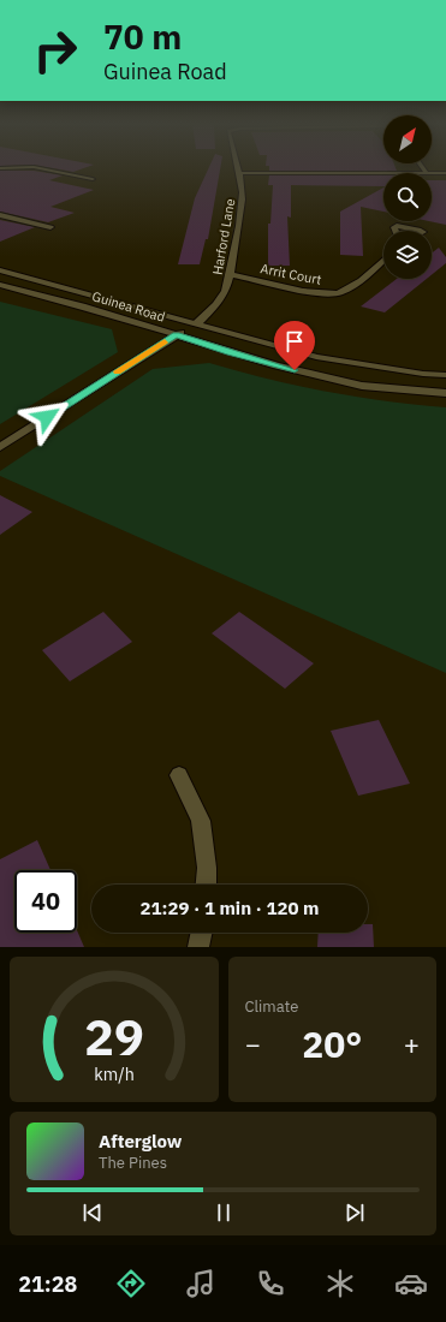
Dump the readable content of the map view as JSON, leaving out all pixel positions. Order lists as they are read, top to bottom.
{
  "streets": {
    "street": ["Harford Lane", "Arrit Court", "Guinea Road"]
  },
  "crossings": [
    ["Harford Lane", "Arrit Court"],
    ["Harford Lane", "Guinea Road"]
  ],
  "north": "top right",
  "page": {
    "turn": ["70 m", "Guinea Road"],
    "limit": "40",
    "trip": "21:29 · 1 min · 120 m",
    "tile": "Climate",
    "heat": ["−", "20°", "+"],
    "song": ["Afterglow", "The Pines"],
    "tabs": "21:28",
    "gauge": ["29", "km/h"]
  }
}
